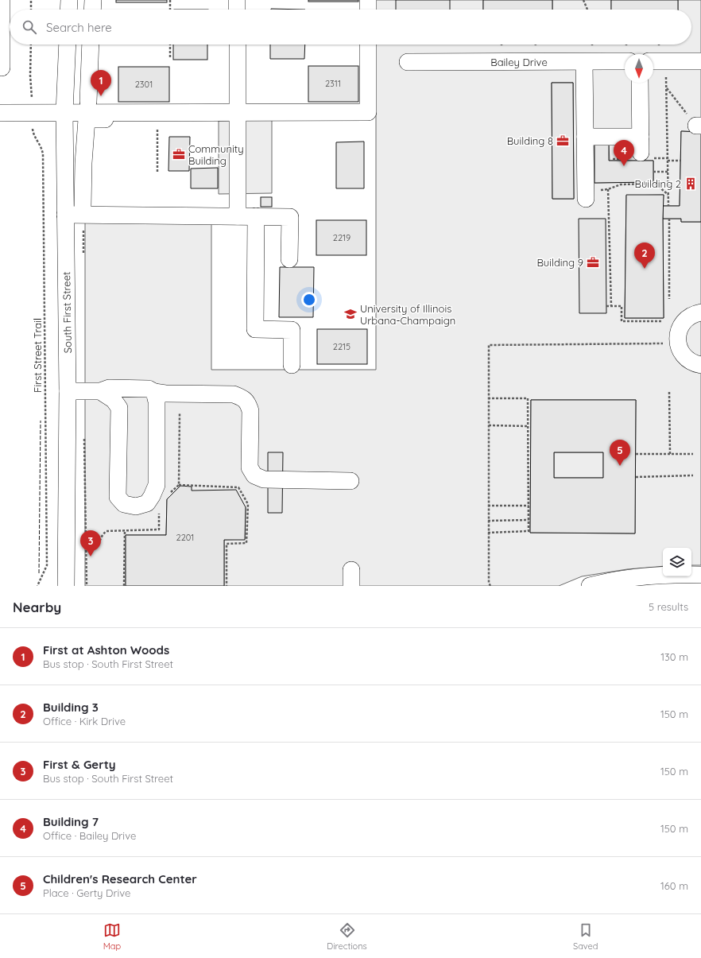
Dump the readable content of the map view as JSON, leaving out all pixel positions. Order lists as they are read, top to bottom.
{
  "streets": {
    "street": ["Bailey Drive", "South First Street"],
    "path": ["First Street Trail"]
  },
  "places": {
    "office": ["Building 8", "Community Building", "Building 9"],
    "building": ["Building 2"],
    "school or university": ["University of Illinois Urbana-Champaign"]
  },
  "house_numbers": [
    "2311",
    "2301",
    "2219",
    "2215",
    "2201"
  ],
  "north": "bottom",
  "page": {
    "search": "Search here",
    "pins": [
      "1",
      "4",
      "2",
      "5",
      "3"
    ],
    "heading": ["Nearby", "5 results"],
    "list": [
      {
        "mark": "1",
        "name": "First at Ashton Woods",
        "note": "Bus stop · South First Street",
        "value": "130 m"
      },
      {
        "mark": "2",
        "name": "Building 3",
        "note": "Office · Kirk Drive",
        "value": "150 m"
      },
      {
        "mark": "3",
        "name": "First & Gerty",
        "note": "Bus stop · South First Street",
        "value": "150 m"
      },
      {
        "mark": "4",
        "name": "Building 7",
        "note": "Office · Bailey Drive",
        "value": "150 m"
      },
      {
        "mark": "5",
        "name": "Children's Research Center",
        "note": "Place · Gerty Drive",
        "value": "160 m"
      }
    ],
    "nav": ["Map", "Directions", "Saved"]
  }
}
